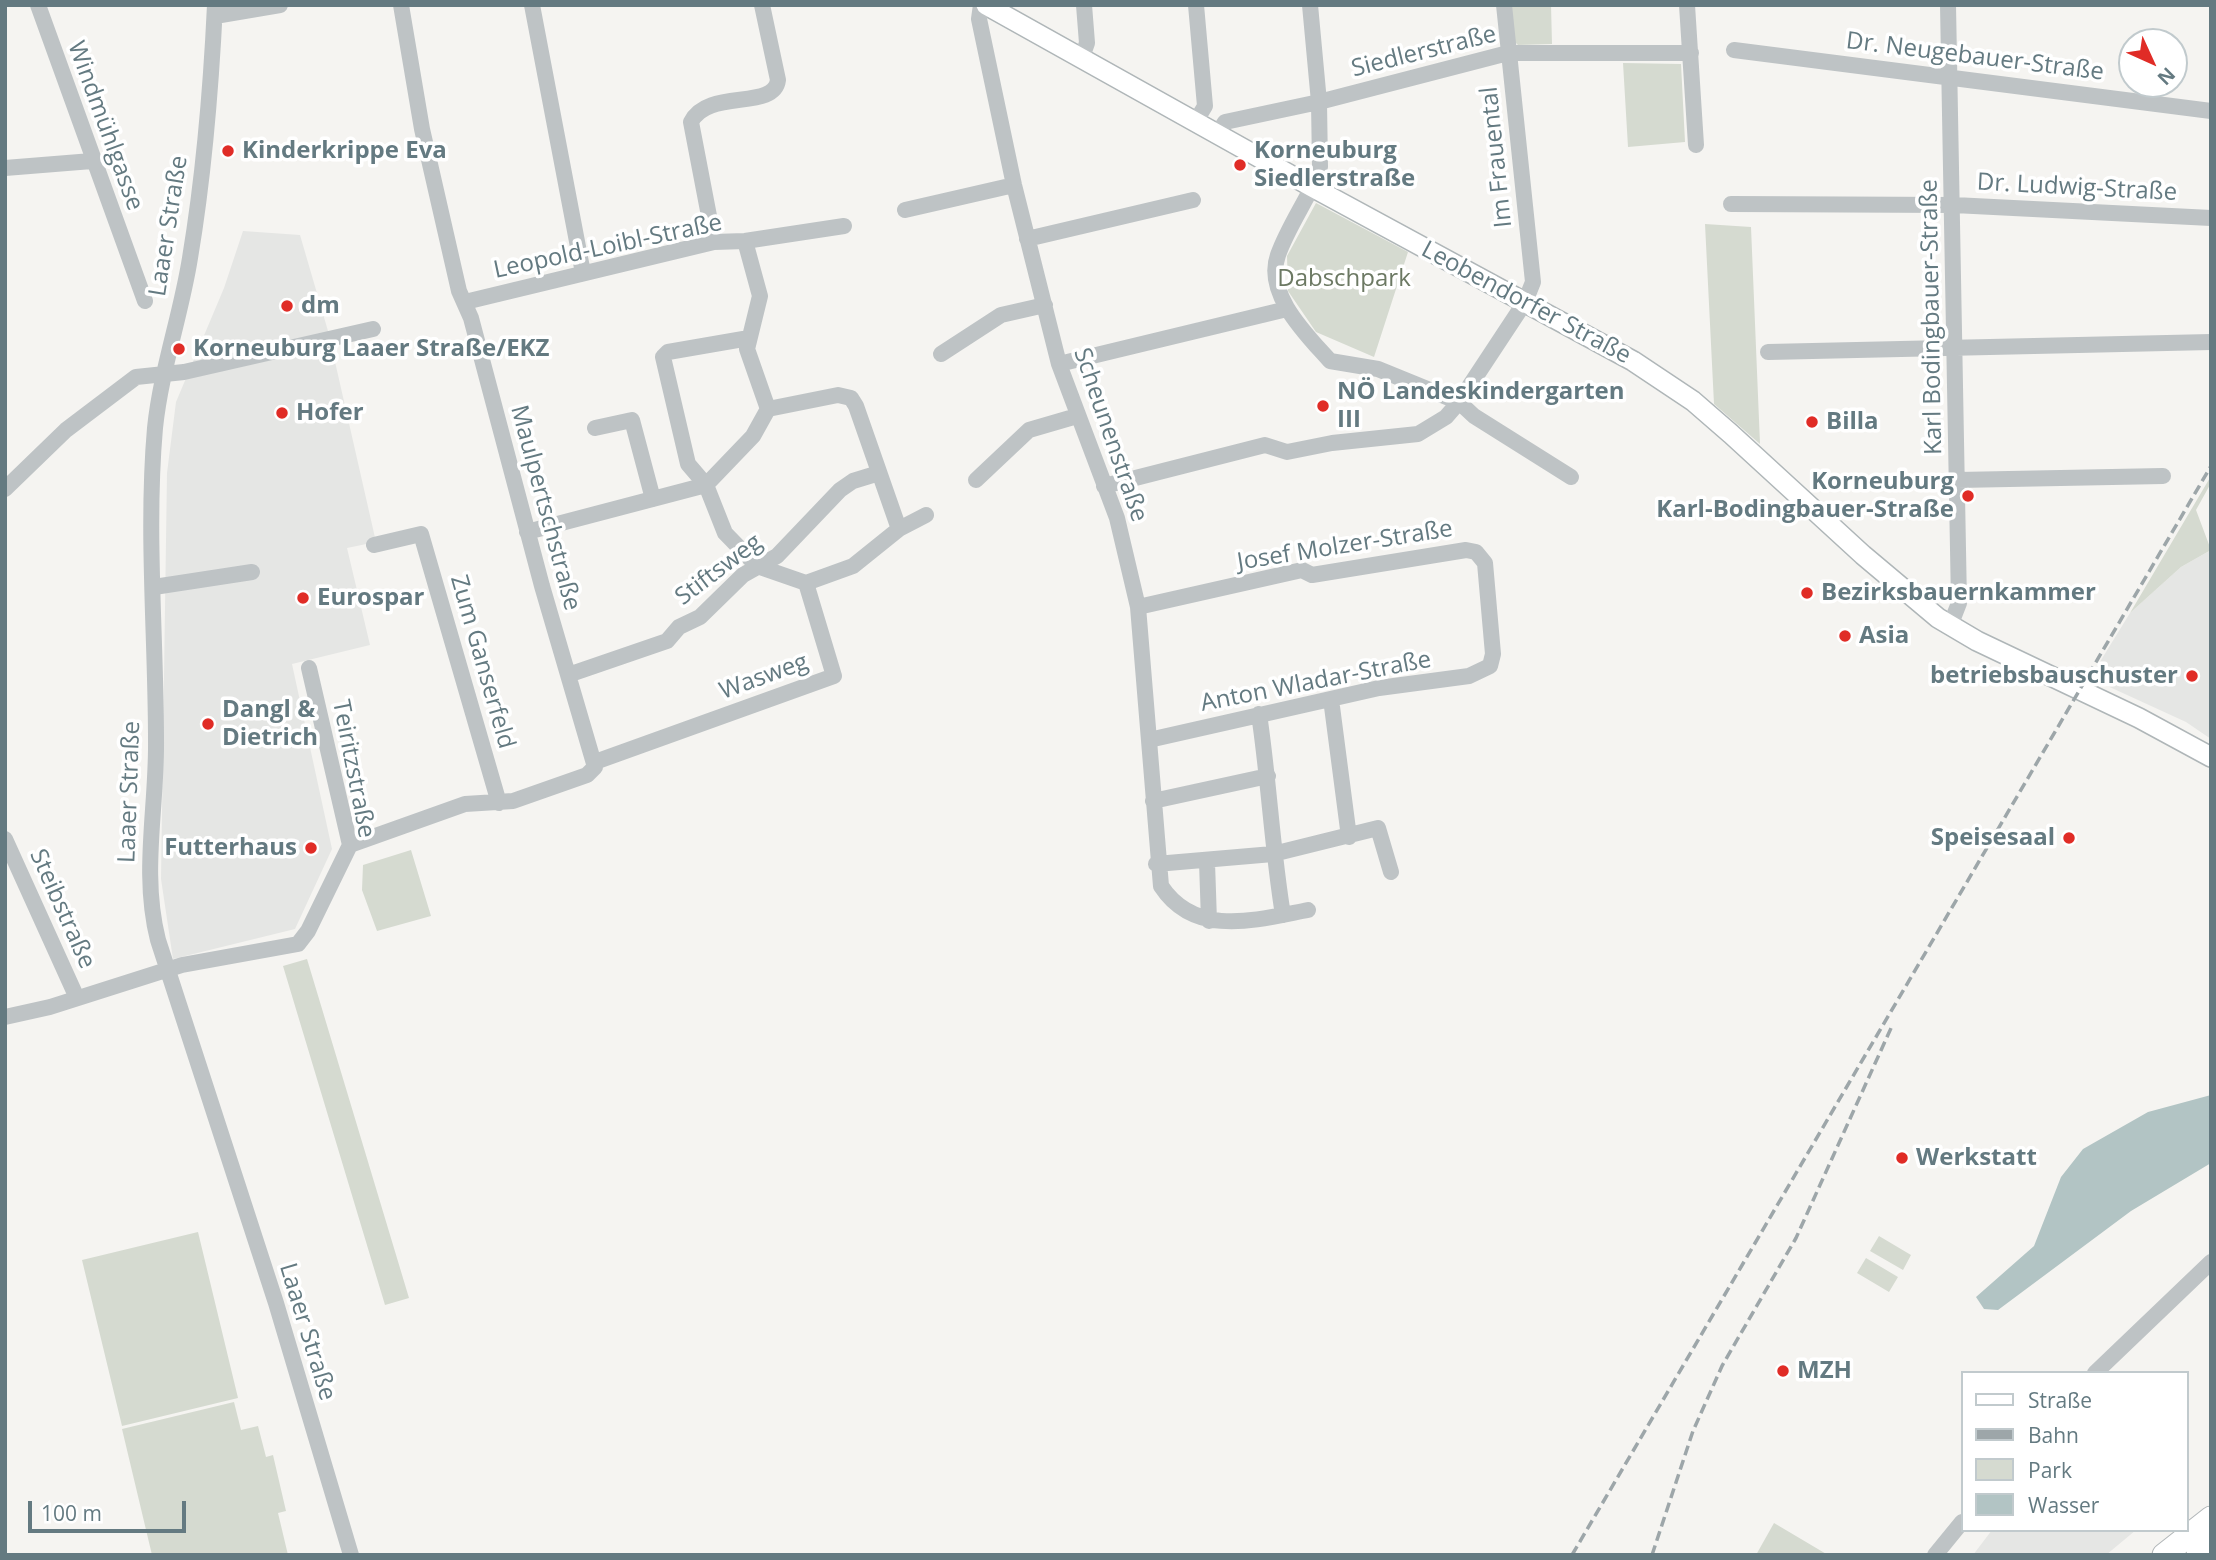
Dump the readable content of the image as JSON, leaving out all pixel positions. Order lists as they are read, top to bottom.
{
  "streets": {
    "main road": ["Leobendorfer Straße"],
    "street": [
      "Siedlerstraße",
      "Dr. Neugebauer-Straße",
      "Windmühlgasse",
      "Im Frauental",
      "Dr. Ludwig-Straße",
      "Laaer Straße",
      "Leopold-Loibl-Straße",
      "Karl Bodingbauer-Straße",
      "Scheunenstraße",
      "Maulpertschstraße",
      "Josef Molzer-Straße",
      "Stiftsweg",
      "Zum Ganserfeld",
      "Wasweg",
      "Anton Wladar-Straße",
      "Teiritzstraße",
      "Steibstraße"
    ]
  },
  "crossings": [
    ["Siedlerstraße", "Im Frauental"],
    ["Siedlerstraße", "Leobendorfer Straße"],
    ["Dr. Neugebauer-Straße", "Karl Bodingbauer-Straße"],
    ["Im Frauental", "Leobendorfer Straße"],
    ["Dr. Ludwig-Straße", "Karl Bodingbauer-Straße"],
    ["Laaer Straße", "Teiritzstraße"],
    ["Leopold-Loibl-Straße", "Maulpertschstraße"],
    ["Leobendorfer Straße", "Karl Bodingbauer-Straße"],
    ["Leobendorfer Straße", "Scheunenstraße"],
    ["Scheunenstraße", "Josef Molzer-Straße"],
    ["Scheunenstraße", "Anton Wladar-Straße"],
    ["Maulpertschstraße", "Stiftsweg"],
    ["Maulpertschstraße", "Wasweg"],
    ["Josef Molzer-Straße", "Anton Wladar-Straße"]
  ],
  "parks": ["Dabschpark"],
  "places": [
    "Kinderkrippe Eva",
    "Korneuburg Siedlerstraße",
    "dm",
    "Korneuburg Laaer Straße/EKZ",
    "NÖ Landeskindergarten III",
    "Hofer",
    "Billa",
    "Korneuburg Karl-Bodingbauer-Straße",
    "Bezirksbauernkammer",
    "Eurospar",
    "Asia",
    "betriebsbauschuster",
    "Dangl & Dietrich",
    "Speisesaal",
    "Futterhaus",
    "Werkstatt",
    "MZH"
  ],
  "legend": [
    "Straße",
    "Bahn",
    "Park",
    "Wasser"
  ],
  "scale_bar": "100 m",
  "north": "bottom right"
}
